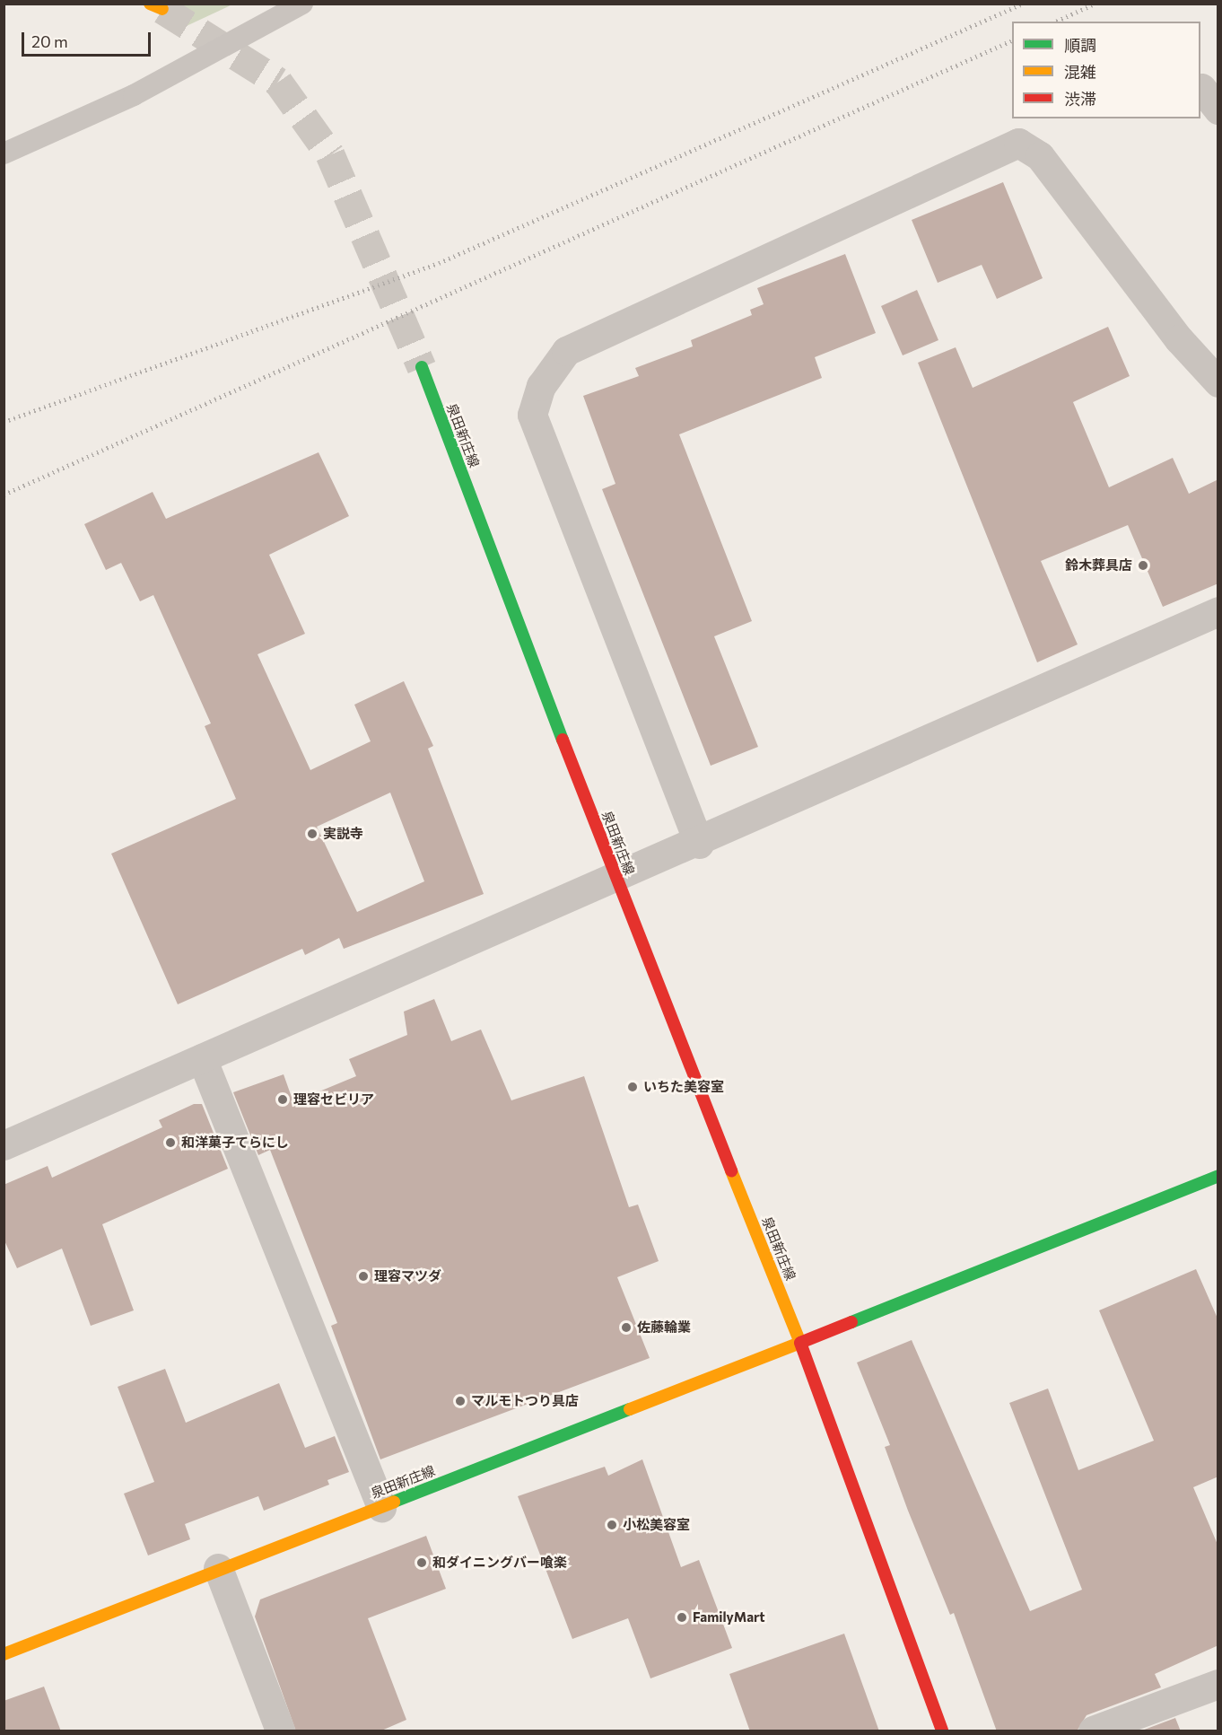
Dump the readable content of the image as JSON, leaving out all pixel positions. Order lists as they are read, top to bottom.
{
  "streets": {
    "main road": ["泉田新庄線"]
  },
  "places": [
    "鈴木葬具店",
    "実説寺",
    "いちた美容室",
    "理容セビリア",
    "和洋菓子てらにし",
    "理容マツダ",
    "佐藤輪業",
    "マルモトつり具店",
    "小松美容室",
    "和ダイニングバー喰楽",
    "FamilyMart"
  ],
  "legend": ["順調", "混雑", "渋滞"],
  "scale_bar": "20 m"
}
